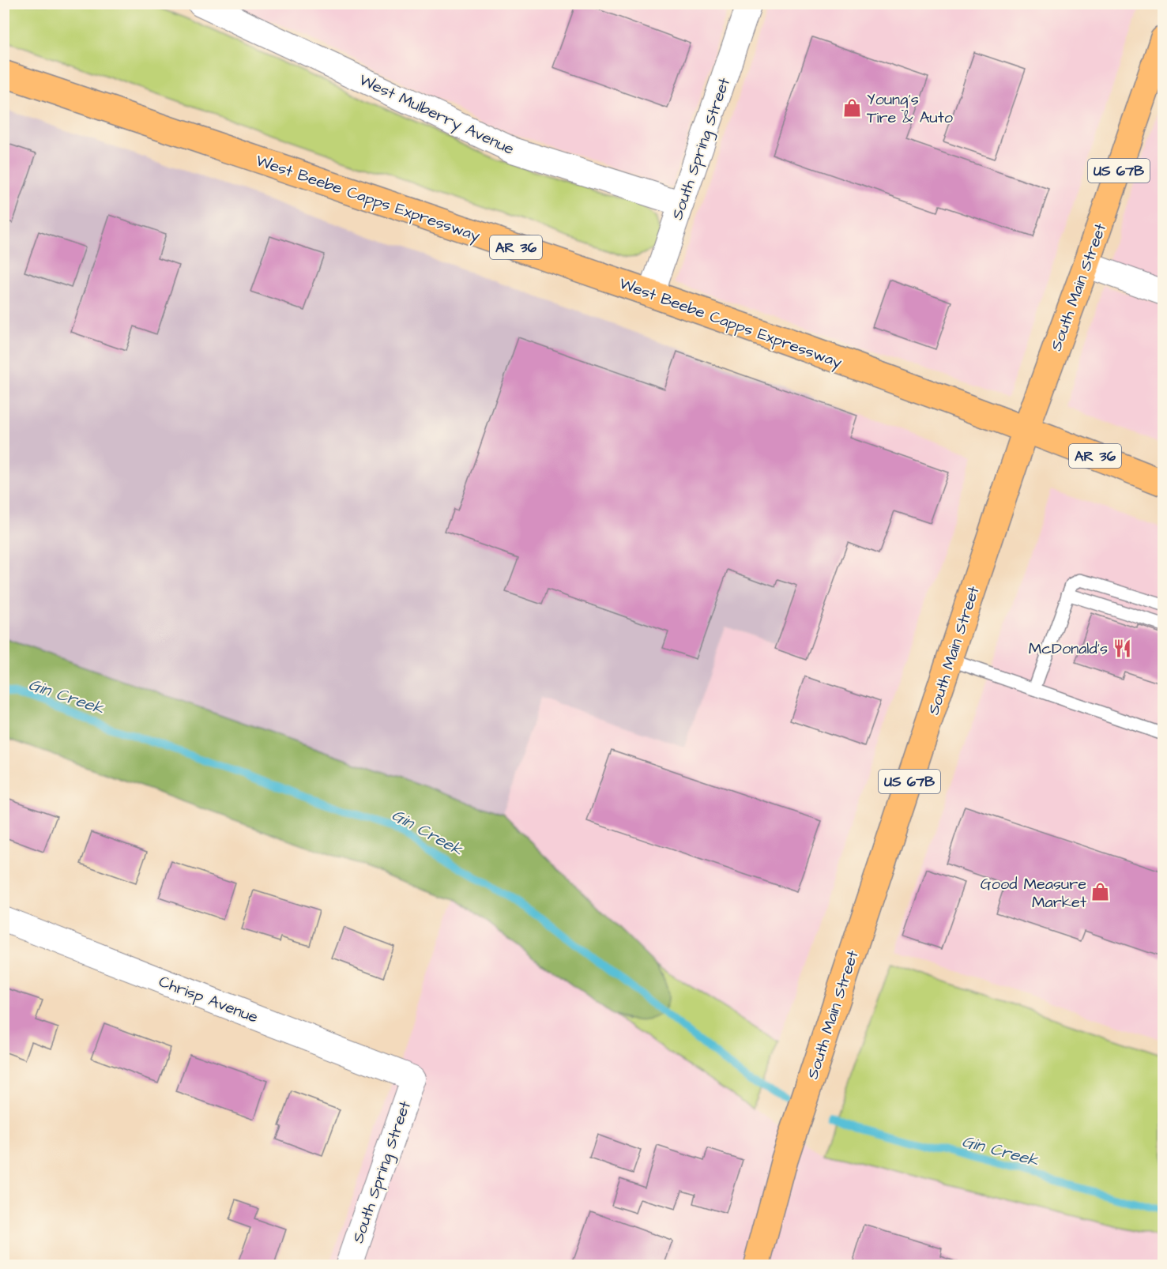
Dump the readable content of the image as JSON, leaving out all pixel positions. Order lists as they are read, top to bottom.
{
  "streets": {
    "main road": [
      "US 67B",
      "West Beebe Capps Expressway",
      "AR 36",
      "South Main Street"
    ],
    "street": ["West Mulberry Avenue", "South Spring Street", "Chrisp Avenue"]
  },
  "crossings": [
    ["West Mulberry Avenue", "South Spring Street"],
    ["South Spring Street", "West Beebe Capps Expressway"],
    ["South Spring Street", "Chrisp Avenue"],
    ["West Beebe Capps Expressway", "AR 36"],
    ["West Beebe Capps Expressway", "South Main Street"],
    ["AR 36", "South Main Street"]
  ],
  "water": ["Gin Creek"],
  "places": {
    "shop": ["Young's Tire & Auto", "Good Measure Market"],
    "restaurant": ["McDonald's"]
  }
}
